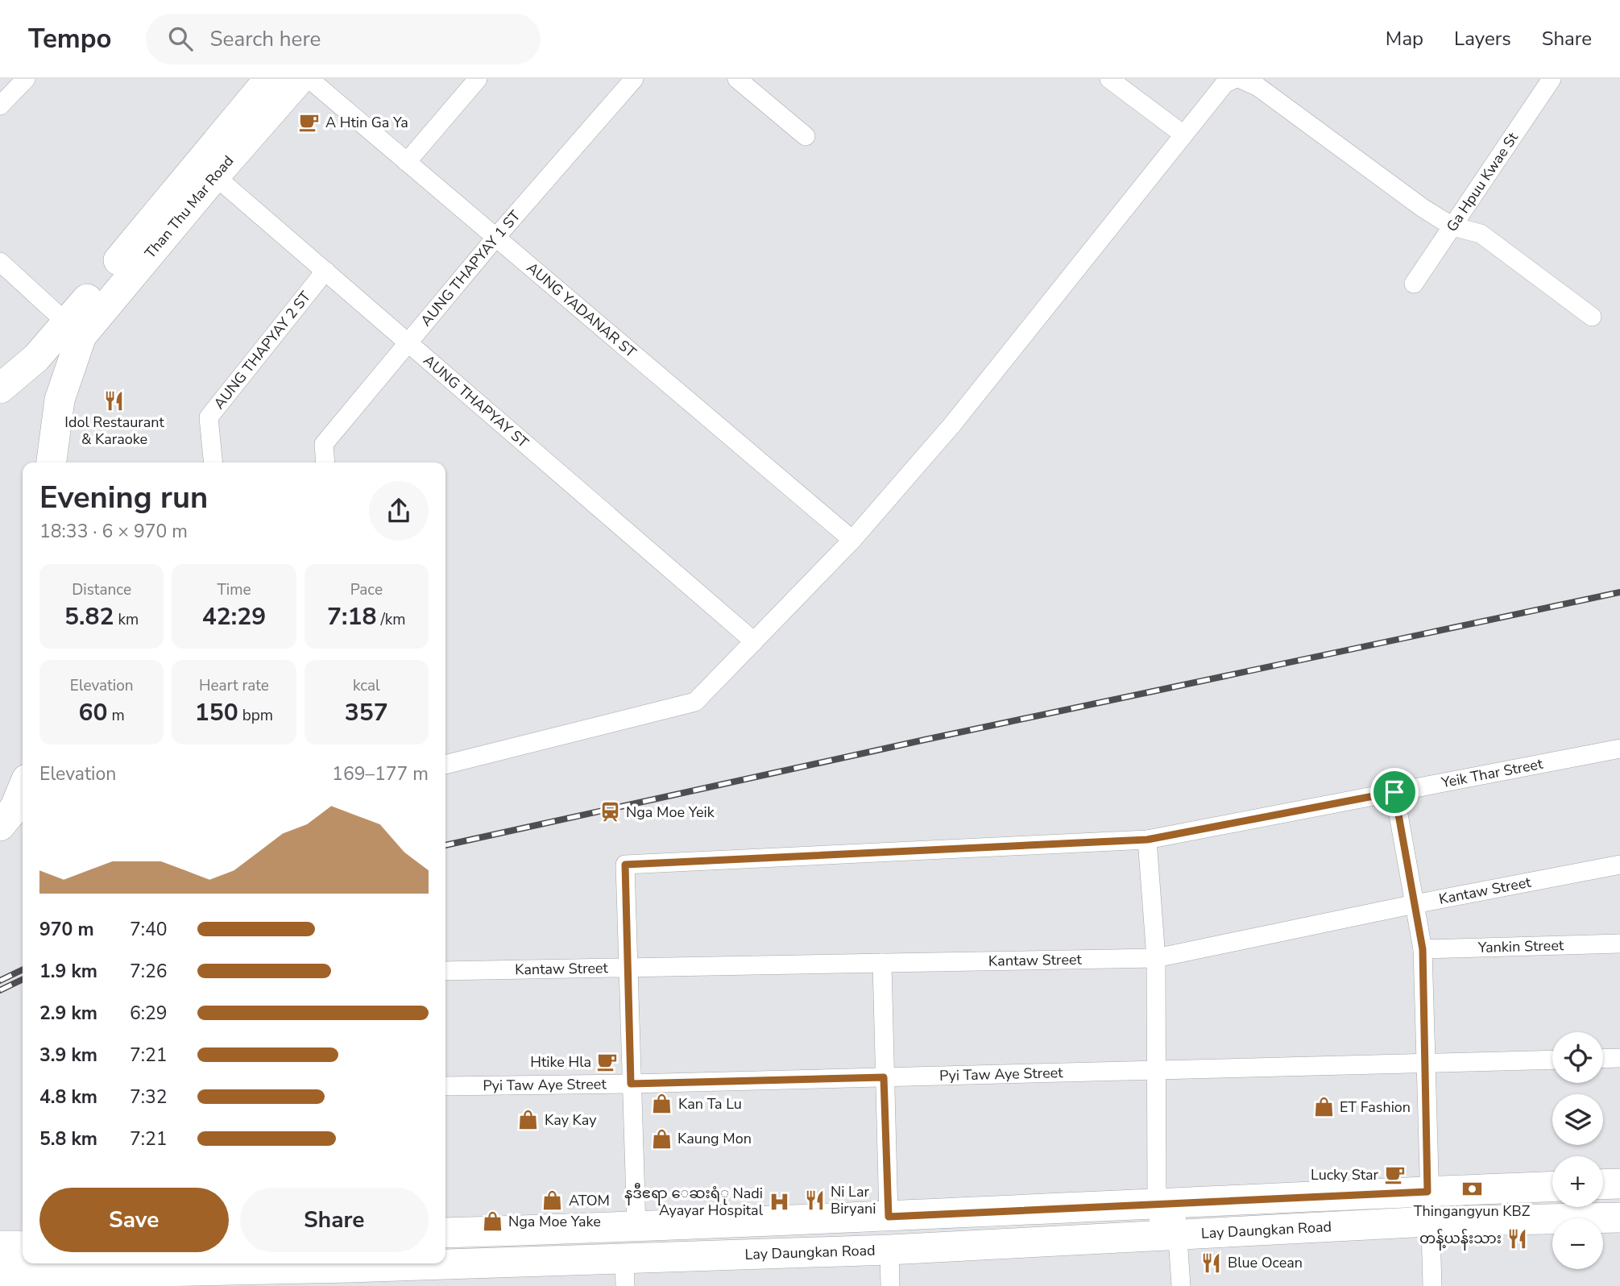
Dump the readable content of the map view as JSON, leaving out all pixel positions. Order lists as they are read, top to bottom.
{
  "streets": {
    "main road": ["Than Thu Mar Road", "Lay Daungkan Road"],
    "street": [
      "Ga Hpuu Kwae St",
      "AUNG THAPYAY 1 ST",
      "AUNG YADANAR ST",
      "AUNG THAPYAY 2 ST",
      "AUNG THAPYAY ST",
      "Yeik Thar Street",
      "Kantaw Street",
      "Yankin Street",
      "Pyi Taw Aye Street"
    ]
  },
  "crossings": [
    ["Than Thu Mar Road", "AUNG THAPYAY ST"],
    ["AUNG THAPYAY 1 ST", "AUNG YADANAR ST"],
    ["AUNG THAPYAY 1 ST", "AUNG THAPYAY ST"],
    ["AUNG THAPYAY 2 ST", "AUNG THAPYAY ST"],
    ["Yeik Thar Street", "Kantaw Street"]
  ],
  "places": {
    "cafe": ["A Htin Ga Ya", "Htike Hla", "Lucky Star"],
    "restaurant": [
      "Idol Restaurant & Karaoke",
      "Ni Lar Biryani",
      "တန့်ယန်းသား",
      "Blue Ocean"
    ],
    "station": ["Nga Moe Yeik"],
    "shop": [
      "Kan Ta Lu",
      "ET Fashion",
      "Kay Kay",
      "Kaung Mon",
      "ATOM",
      "Nga Moe Yake"
    ],
    "bank": ["Thingangyun KBZ"],
    "hospital": ["နဒီဧရာ ေဆးရံု Nadi Ayayar Hospital"]
  },
  "page": {
    "header": "Tempo",
    "search": "Search here",
    "nav": ["Map", "Layers", "Share"],
    "heading": ["Evening run", "18:33 · 6 × 970 m"],
    "stats": [
      ["Distance", "5.82 km"],
      ["Time", "42:29"],
      ["Pace", "7:18 /km"],
      ["Elevation", "60 m"],
      ["Heart rate", "150 bpm"],
      ["kcal", "357"]
    ],
    "chart": ["Elevation", "169–177 m"],
    "list": [
      {
        "name": "970 m",
        "note": "7:40"
      },
      {
        "name": "1.9 km",
        "note": "7:26"
      },
      {
        "name": "2.9 km",
        "note": "6:29"
      },
      {
        "name": "3.9 km",
        "note": "7:21"
      },
      {
        "name": "4.8 km",
        "note": "7:32"
      },
      {
        "name": "5.8 km",
        "note": "7:21"
      }
    ],
    "map_buttons": ["+", "−"],
    "buttons": ["Save", "Share"]
  }
}
